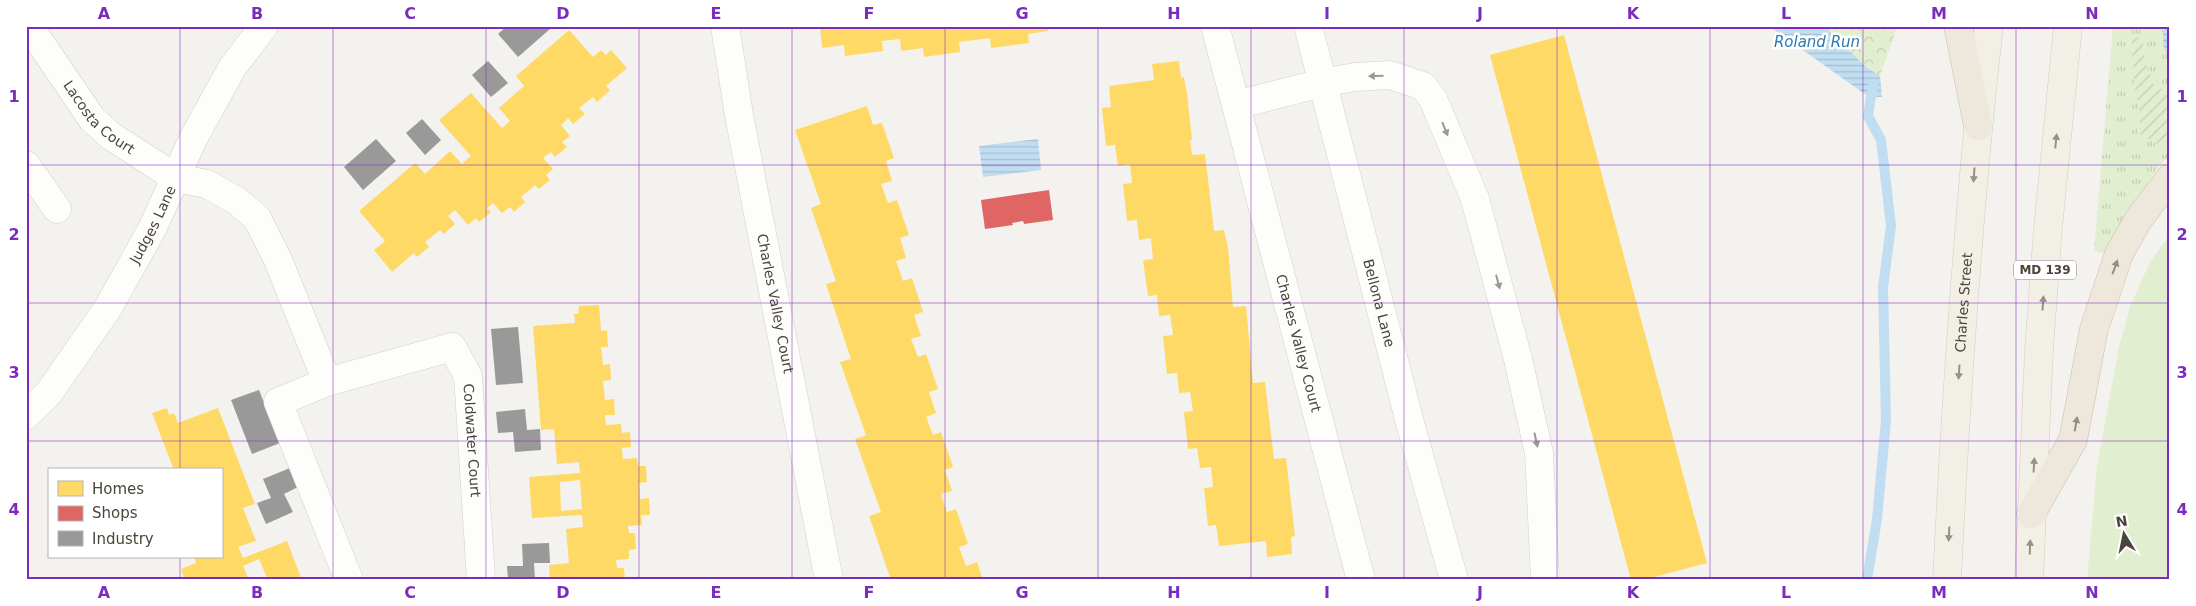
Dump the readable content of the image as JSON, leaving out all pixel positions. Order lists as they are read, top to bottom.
{
  "streets": {
    "main road": ["MD 139", "Charles Street"],
    "street": [
      "Lacosta Court",
      "Judges Lane",
      "Charles Valley Court",
      "Bellona Lane",
      "Coldwater Court"
    ]
  },
  "crossings": [
    ["Lacosta Court", "Judges Lane"]
  ],
  "water": ["Roland Run"],
  "legend": ["Homes", "Shops", "Industry"],
  "north": "top",
  "grid": {
    "columns": [
      "A",
      "B",
      "C",
      "D",
      "E",
      "F",
      "G",
      "H",
      "I",
      "J",
      "K",
      "L",
      "M",
      "N"
    ],
    "rows": [
      "1",
      "2",
      "3",
      "4"
    ]
  }
}
